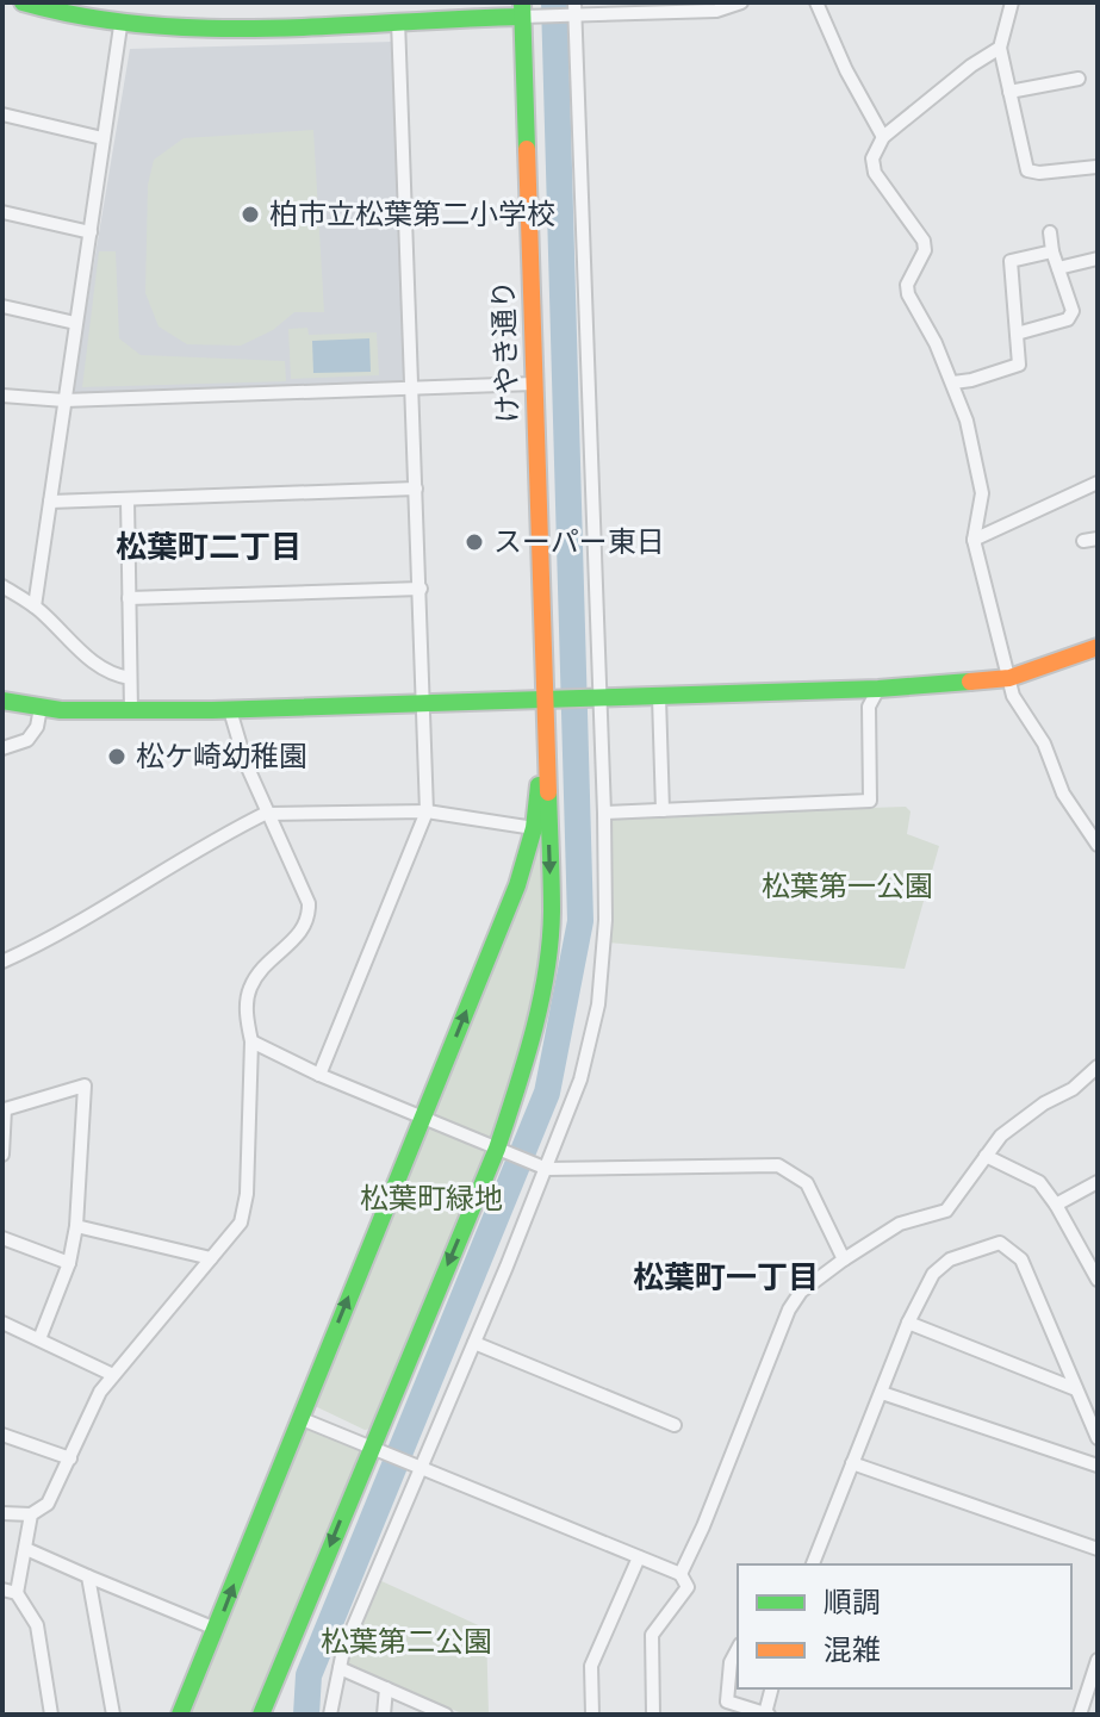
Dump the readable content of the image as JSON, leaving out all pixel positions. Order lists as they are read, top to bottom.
{
  "streets": {
    "street": ["けやき通り"]
  },
  "districts": ["松葉町二丁目", "松葉町一丁目"],
  "parks": ["松葉第一公園", "松葉町緑地", "松葉第二公園"],
  "places": ["柏市立松葉第二小学校", "スーパー東日", "松ケ崎幼稚園"],
  "legend": ["順調", "混雑"]
}
